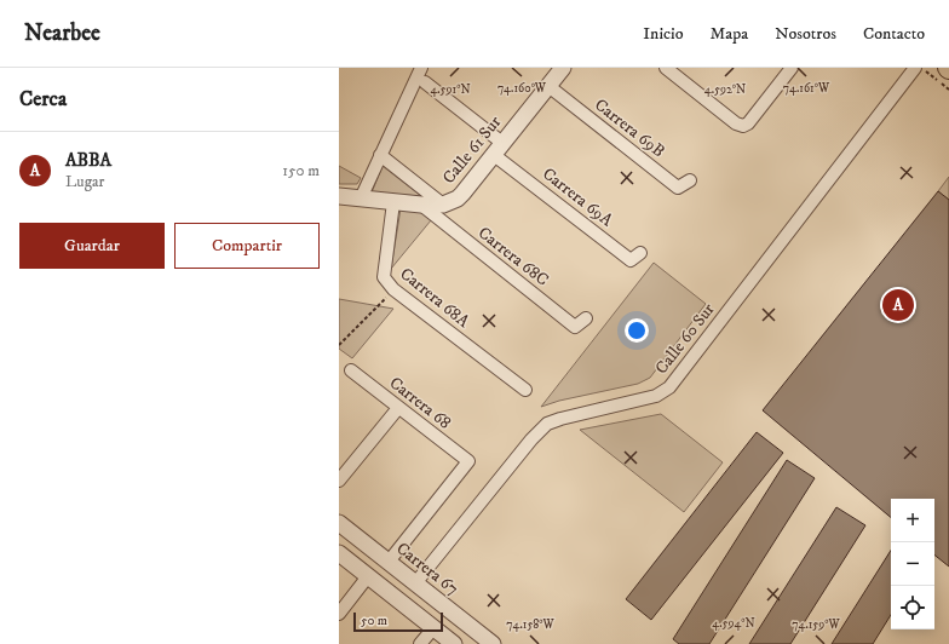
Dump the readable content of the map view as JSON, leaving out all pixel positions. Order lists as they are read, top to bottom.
{
  "streets": {
    "street": [
      "Carrera 69B",
      "Calle 61 Sur",
      "Carrera 69A",
      "Carrera 68C",
      "Carrera 68A",
      "Calle 60 Sur",
      "Carrera 68",
      "Carrera 67"
    ]
  },
  "crossings": [
    ["Carrera 69B", "Calle 61 Sur"],
    ["Calle 61 Sur", "Carrera 69A"],
    ["Calle 60 Sur", "Carrera 67"],
    ["Carrera 68", "Carrera 67"]
  ],
  "scale_bar": "50 m",
  "page": {
    "header": "Nearbee",
    "nav": [
      "Inicio",
      "Mapa",
      "Nosotros",
      "Contacto"
    ],
    "heading": "Cerca",
    "list": [
      {
        "mark": "A",
        "name": "ABBA",
        "note": "Lugar",
        "value": "150 m"
      }
    ],
    "buttons": ["Guardar", "Compartir"],
    "pins": "A",
    "map_buttons": ["+", "−"],
    "scale": "50 m"
  },
  "coordinates": [
    "74.160°W",
    "74.161°W",
    "4.591°N",
    "4.592°N",
    "4.594°N",
    "74.158°W",
    "74.159°W"
  ]
}
